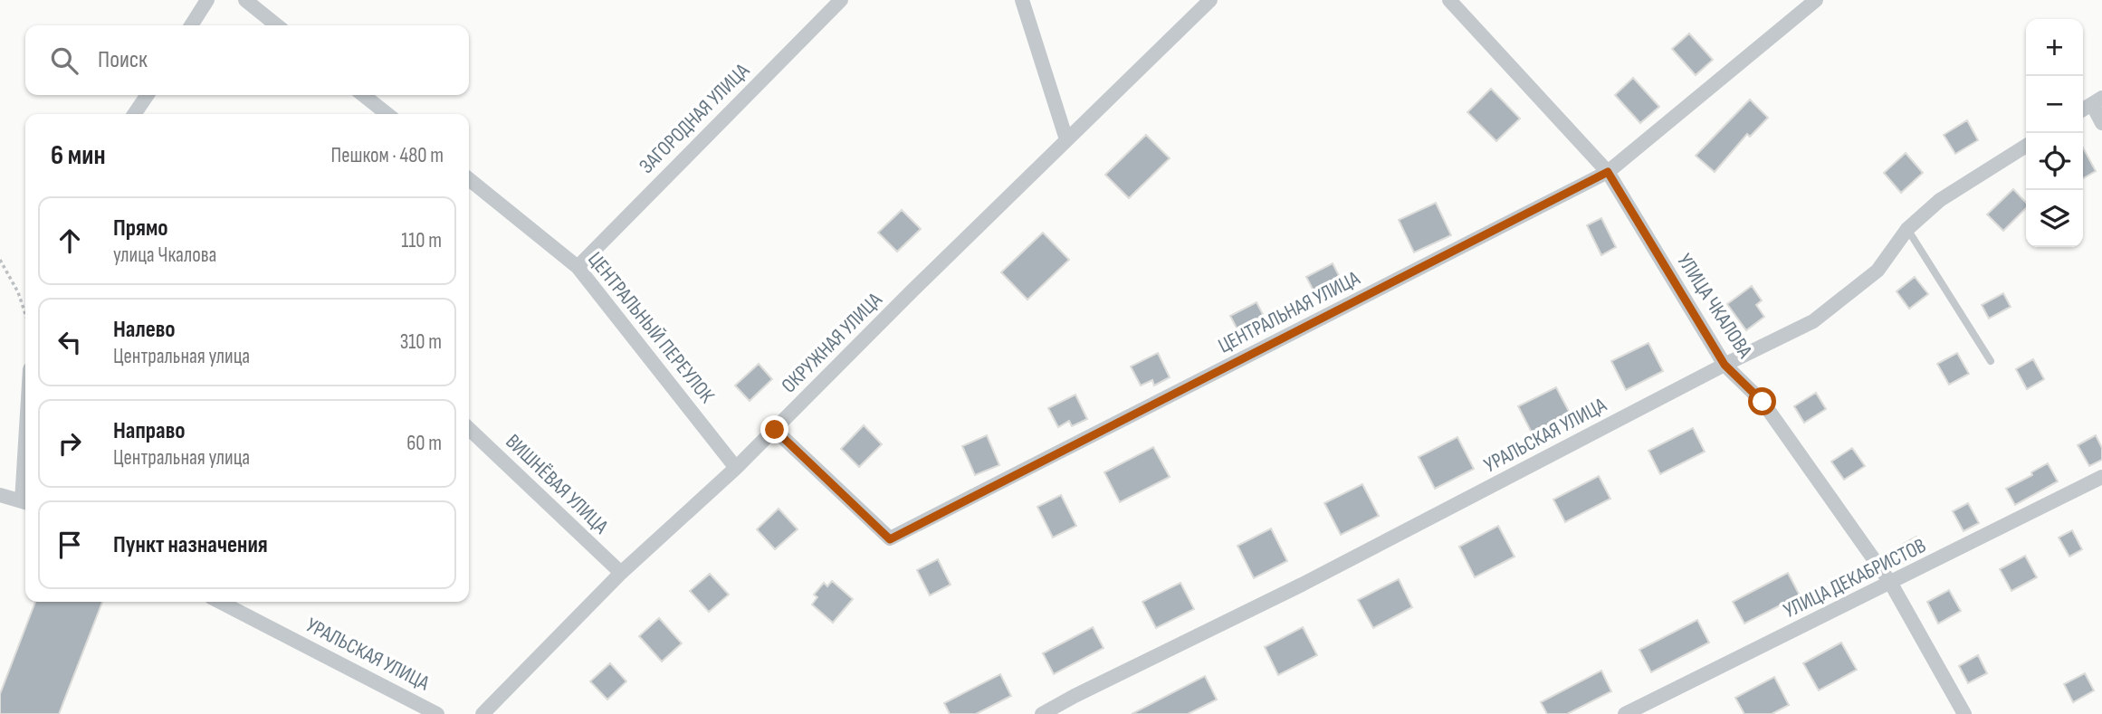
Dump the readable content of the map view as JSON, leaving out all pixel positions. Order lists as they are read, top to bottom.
{
  "streets": {
    "street": [
      "ЗАГОРОДНАЯ УЛИЦА",
      "УЛИЦА ЧКАЛОВА",
      "ЦЕНТРАЛЬНАЯ УЛИЦА",
      "ЦЕНТРАЛЬНЫЙ ПЕРЕУЛОК",
      "ОКРУЖНАЯ УЛИЦА",
      "УРАЛЬСКАЯ УЛИЦА",
      "ВИШНЁВАЯ УЛИЦА",
      "УЛИЦА ДЕКАБРИСТОВ"
    ]
  },
  "crossings": [
    ["ЗАГОРОДНАЯ УЛИЦА", "ЦЕНТРАЛЬНЫЙ ПЕРЕУЛОК"],
    ["УЛИЦА ЧКАЛОВА", "ЦЕНТРАЛЬНАЯ УЛИЦА"],
    ["УЛИЦА ЧКАЛОВА", "УРАЛЬСКАЯ УЛИЦА"],
    ["УЛИЦА ЧКАЛОВА", "УЛИЦА ДЕКАБРИСТОВ"],
    ["ЦЕНТРАЛЬНАЯ УЛИЦА", "ОКРУЖНАЯ УЛИЦА"],
    ["ЦЕНТРАЛЬНЫЙ ПЕРЕУЛОК", "ОКРУЖНАЯ УЛИЦА"],
    ["ОКРУЖНАЯ УЛИЦА", "ВИШНЁВАЯ УЛИЦА"]
  ],
  "page": {
    "map_buttons": ["+", "−"],
    "search": "Поиск",
    "heading": ["6 мин", "Пешком · 480 m"],
    "list": [
      ["Прямо", "улица Чкалова", "110 m"],
      ["Налево", "Центральная улица", "310 m"],
      ["Направо", "Центральная улица", "60 m"],
      "Пункт назначения"
    ]
  }
}
